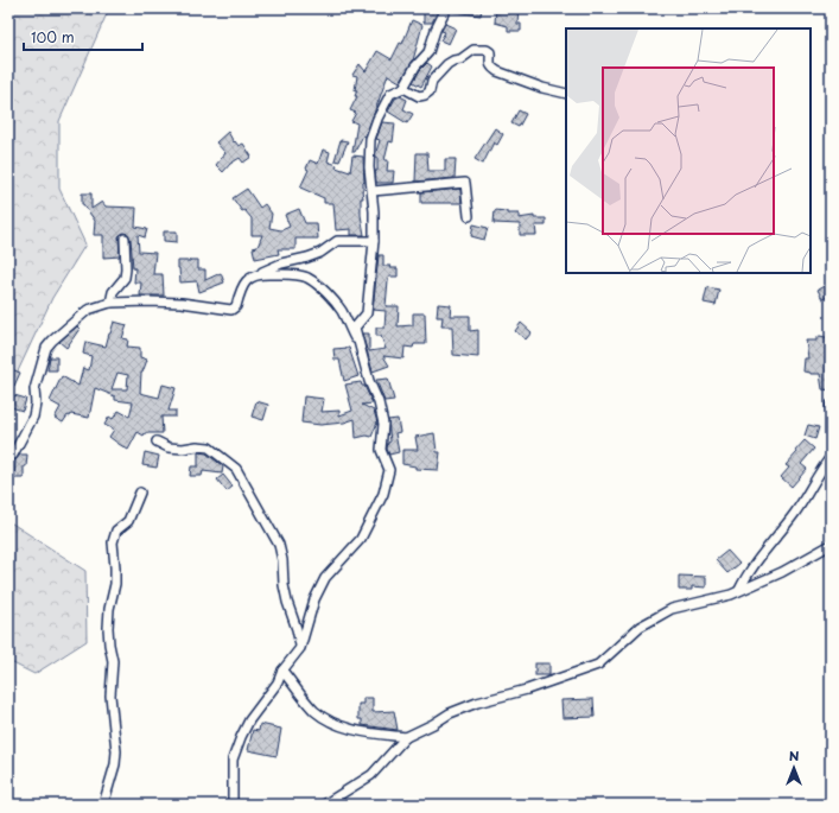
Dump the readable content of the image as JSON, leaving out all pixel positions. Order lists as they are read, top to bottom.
{
  "scale_bar": "100 m",
  "north": "top"
}
